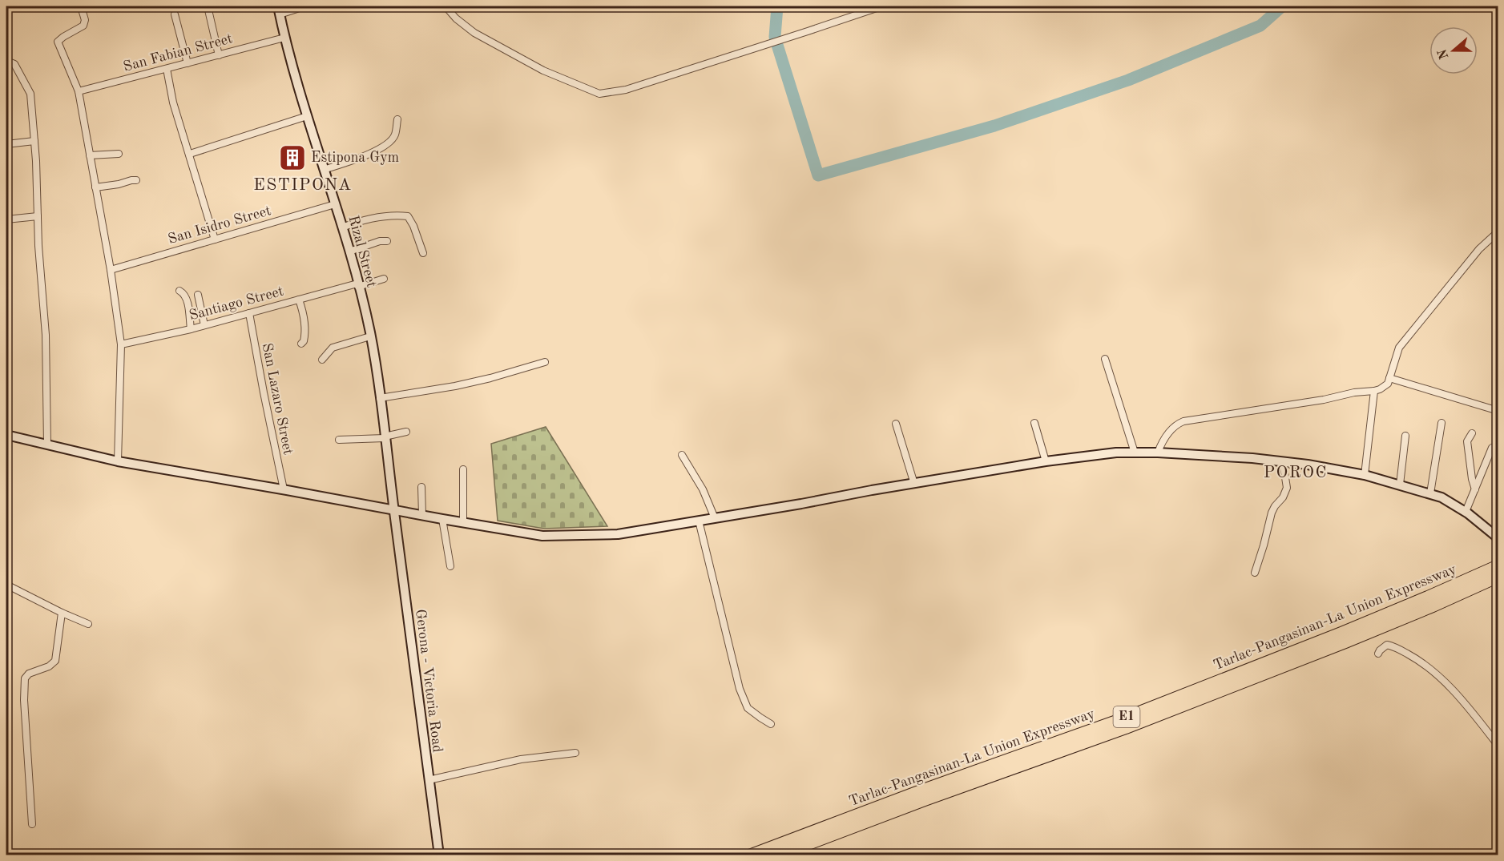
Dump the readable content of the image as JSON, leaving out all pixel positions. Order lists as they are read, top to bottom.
{
  "streets": {
    "highway": ["Tarlac-Pangasinan-La Union Expressway", "E1"],
    "street": [
      "San Fabian Street",
      "San Isidro Street",
      "Rizal Street",
      "Santiago Street",
      "San Lazaro Street",
      "Gerona - Victoria Road"
    ]
  },
  "crossings": [
    ["San Fabian Street", "Rizal Street"],
    ["San Isidro Street", "Rizal Street"],
    ["Rizal Street", "Santiago Street"],
    ["Rizal Street", "Gerona - Victoria Road"],
    ["Santiago Street", "San Lazaro Street"]
  ],
  "districts": ["ESTIPONA", "POROC"],
  "places": {
    "building": ["Estipona Gym"]
  },
  "north": "left"
}
